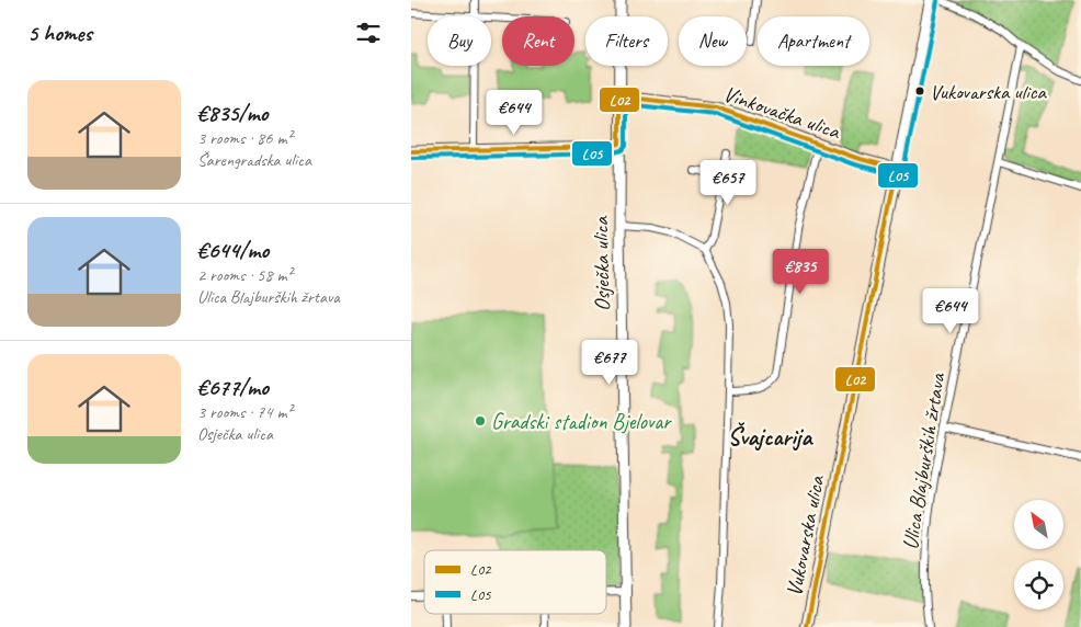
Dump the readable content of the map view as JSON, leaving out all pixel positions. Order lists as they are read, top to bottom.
{
  "streets": {
    "main road": ["Vukovarska ulica"],
    "street": ["Vinkovačka ulica", "Osječka ulica", "Ulica Blajburških žrtava"]
  },
  "crossings": [
    ["Vinkovačka ulica", "Osječka ulica"],
    ["Vinkovačka ulica", "Vukovarska ulica"]
  ],
  "districts": ["Švajcarija"],
  "places": ["Vukovarska ulica", "Gradski stadion Bjelovar"],
  "lines": ["transit line L05", "transit line L02"],
  "legend": ["L02", "L05"],
  "north": "top left",
  "page": {
    "heading": "5 homes",
    "chip": [
      "Buy",
      "Rent",
      "Filters",
      "New",
      "Apartment"
    ],
    "list": [
      {
        "name": "€835/mo",
        "note": "3 rooms · 86 m² · Šarengradska ulica"
      },
      {
        "name": "€644/mo",
        "note": "2 rooms · 58 m² · Ulica Blajburških žrtava"
      },
      {
        "name": "€677/mo",
        "note": "3 rooms · 74 m² · Osječka ulica"
      }
    ],
    "price": [
      "€644",
      "€657",
      "€835",
      "€644",
      "€677"
    ]
  }
}
